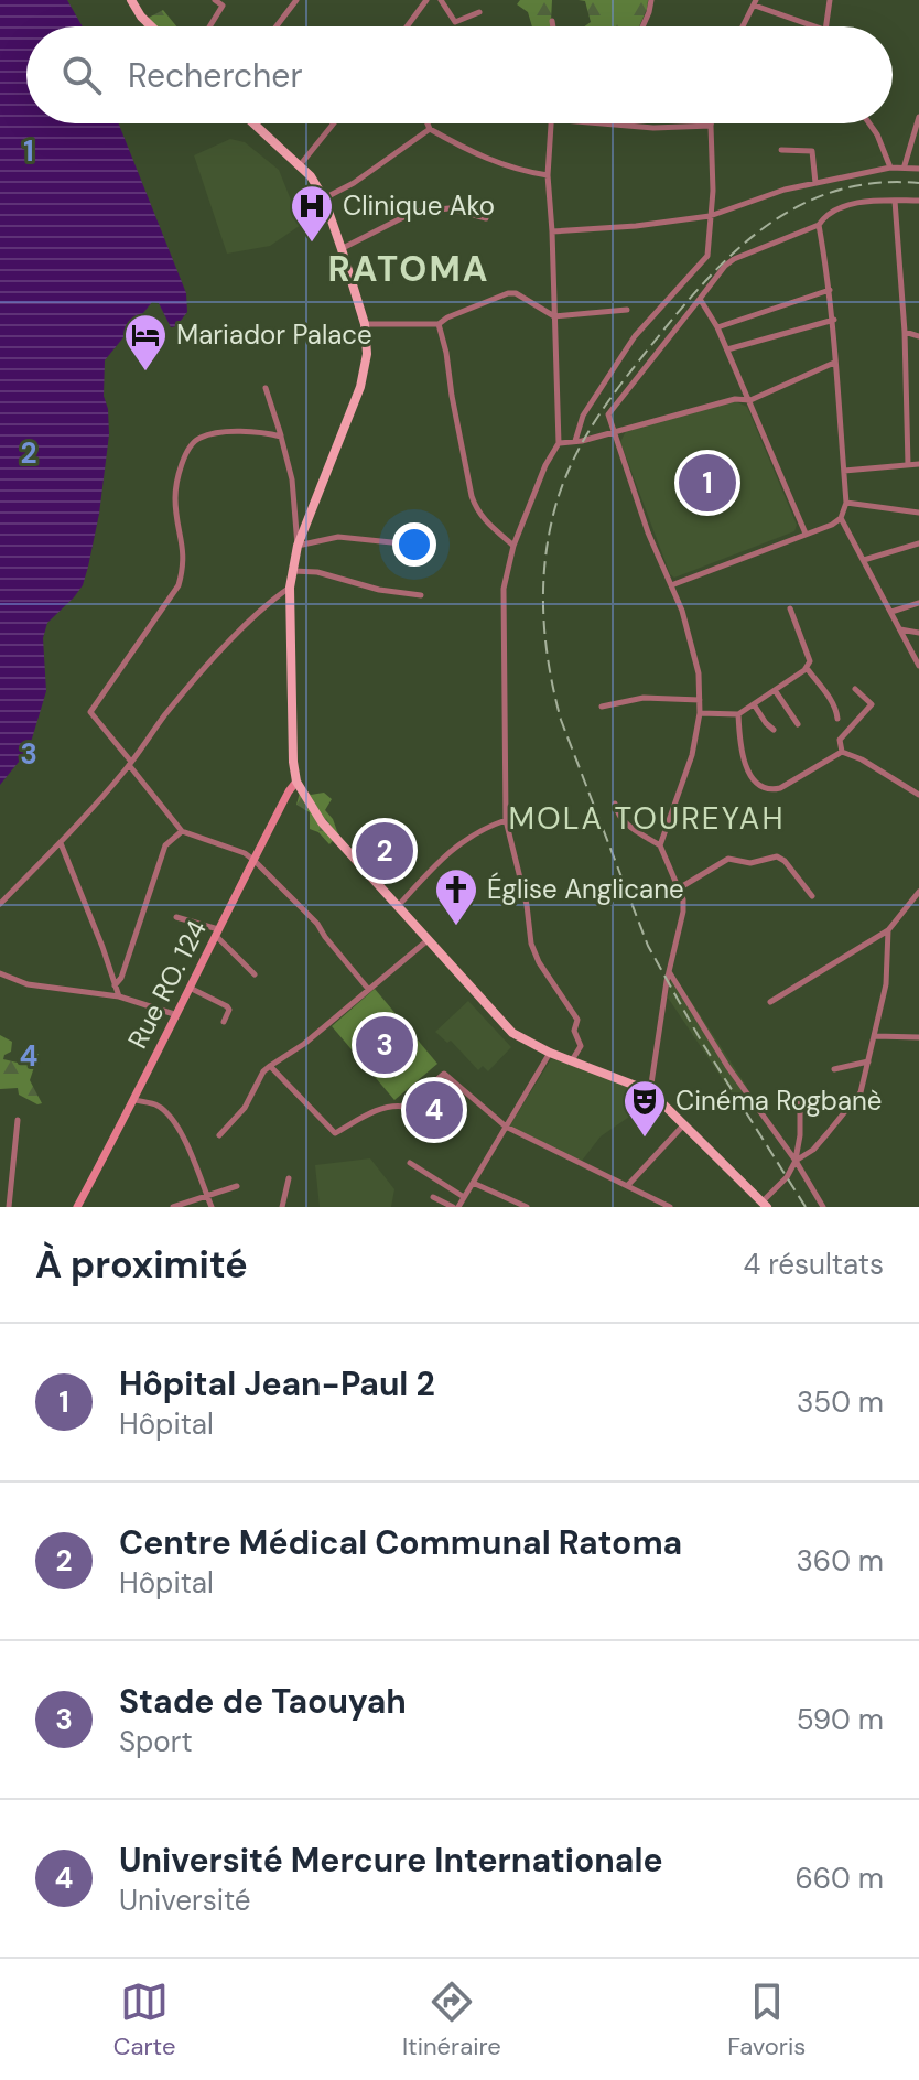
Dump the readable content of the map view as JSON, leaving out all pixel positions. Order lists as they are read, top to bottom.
{
  "streets": {
    "street": ["Rue RO. 124"]
  },
  "districts": ["RATOMA", "MOLA TOUREYAH"],
  "places": {
    "hospital": ["Clinique Ako"],
    "hotel": ["Mariador Palace"],
    "church": ["Église Anglicane"],
    "theatre": ["Cinéma Rogbanè"]
  },
  "page": {
    "search": "Rechercher",
    "pins": [
      "1",
      "2",
      "3",
      "4"
    ],
    "heading": ["À proximité", "4 résultats"],
    "list": [
      {
        "mark": "1",
        "name": "Hôpital Jean-Paul 2",
        "note": "Hôpital",
        "value": "350 m"
      },
      {
        "mark": "2",
        "name": "Centre Médical Communal Ratoma",
        "note": "Hôpital",
        "value": "360 m"
      },
      {
        "mark": "3",
        "name": "Stade de Taouyah",
        "note": "Sport",
        "value": "590 m"
      },
      {
        "mark": "4",
        "name": "Université Mercure Internationale",
        "note": "Université",
        "value": "660 m"
      }
    ],
    "nav": ["Carte", "Itinéraire", "Favoris"]
  },
  "grid": {
    "rows": [
      "1",
      "2",
      "3",
      "4"
    ]
  }
}
